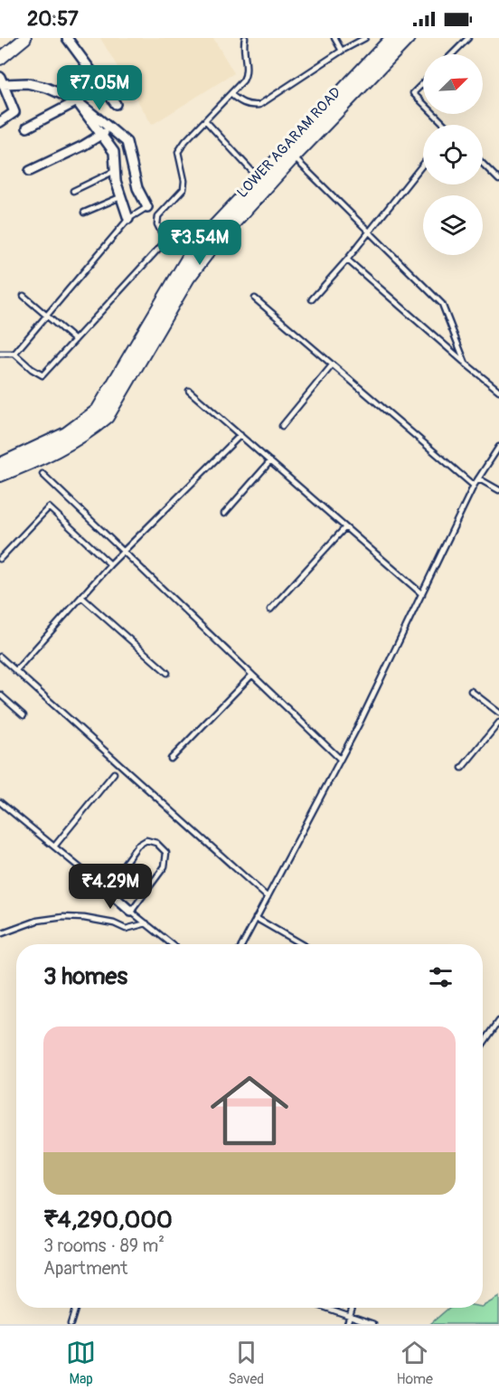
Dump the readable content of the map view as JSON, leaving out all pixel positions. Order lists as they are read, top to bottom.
{
  "streets": {
    "main road": ["LOWER AGARAM ROAD"]
  },
  "north": "top right",
  "page": {
    "status": "20:57",
    "price": ["₹7.05M", "₹3.54M", "₹4.29M"],
    "heading": "3 homes",
    "list": [
      {
        "name": "₹4,290,000",
        "note": "3 rooms · 89 m² · Apartment"
      }
    ],
    "tabs": ["Map", "Saved", "Home"]
  }
}
